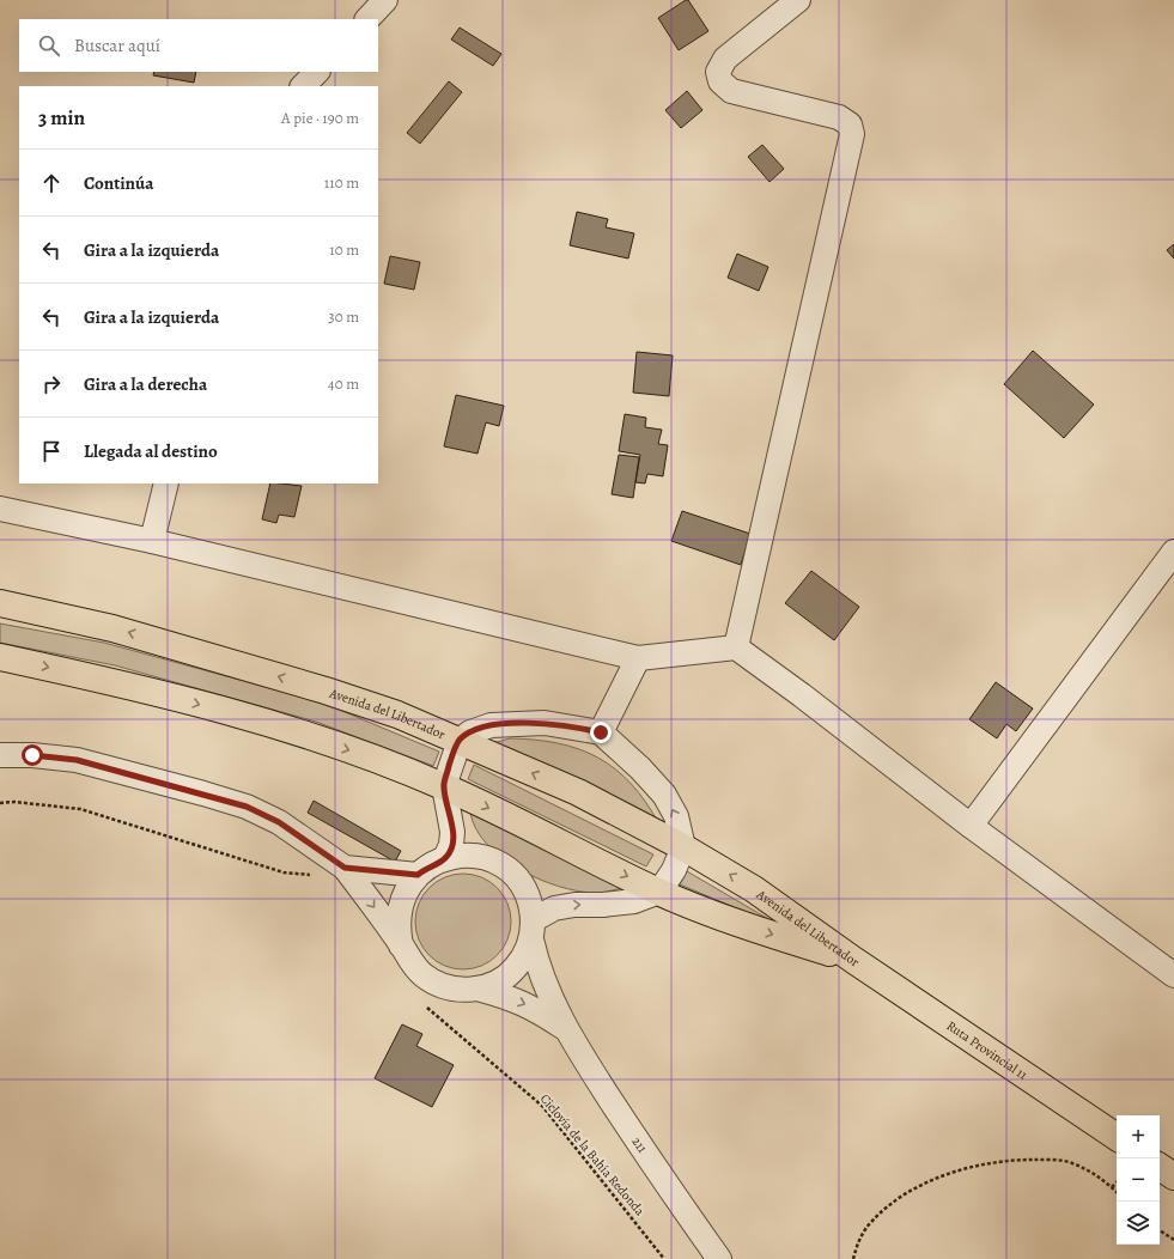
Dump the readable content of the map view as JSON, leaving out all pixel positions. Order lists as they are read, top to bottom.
{
  "streets": {
    "main road": ["Avenida del Libertador", "Ruta Provincial 11"],
    "street": ["211"],
    "path": ["Ciclovía de la Bahía Redonda"]
  },
  "crossings": [
    ["Avenida del Libertador", "Ruta Provincial 11"]
  ],
  "page": {
    "search": "Buscar aquí",
    "heading": ["3 min", "A pie · 190 m"],
    "list": [
      ["Continúa", "110 m"],
      ["Gira a la izquierda", "10 m"],
      ["Gira a la izquierda", "30 m"],
      ["Gira a la derecha", "40 m"],
      "Llegada al destino"
    ],
    "map_buttons": ["+", "−"]
  }
}
